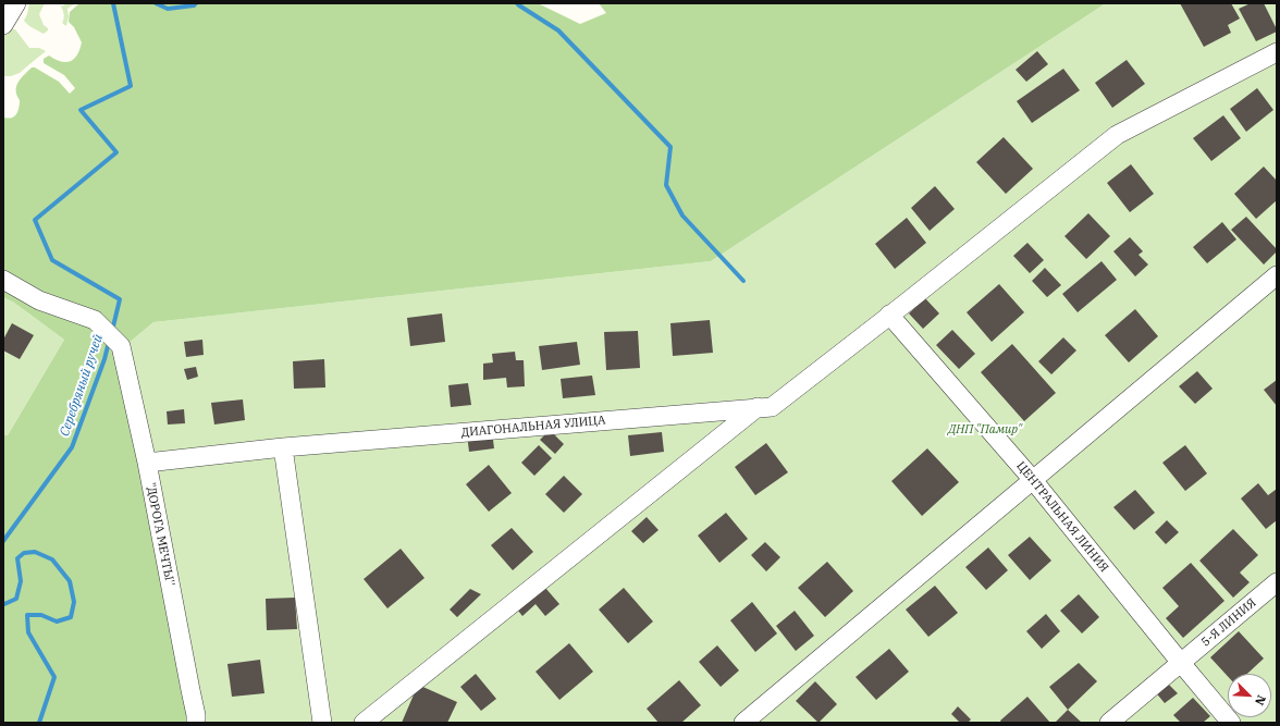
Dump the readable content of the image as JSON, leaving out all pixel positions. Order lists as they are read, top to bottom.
{
  "streets": {
    "street": [
      "ДИАГОНАЛЬНАЯ УЛИЦА",
      "ЦЕНТРАЛЬНАЯ ЛИНИЯ",
      "\"ДОРОГА МЕЧТЫ''",
      "5-Я ЛИНИЯ"
    ]
  },
  "crossings": [
    ["ДИАГОНАЛЬНАЯ УЛИЦА", "ЦЕНТРАЛЬНАЯ ЛИНИЯ"],
    ["ДИАГОНАЛЬНАЯ УЛИЦА", "\"ДОРОГА МЕЧТЫ''"],
    ["ЦЕНТРАЛЬНАЯ ЛИНИЯ", "5-Я ЛИНИЯ"]
  ],
  "water": ["Серебряный ручей"],
  "parks": ["ДНП \"Памир\""],
  "north": "bottom right"
}
